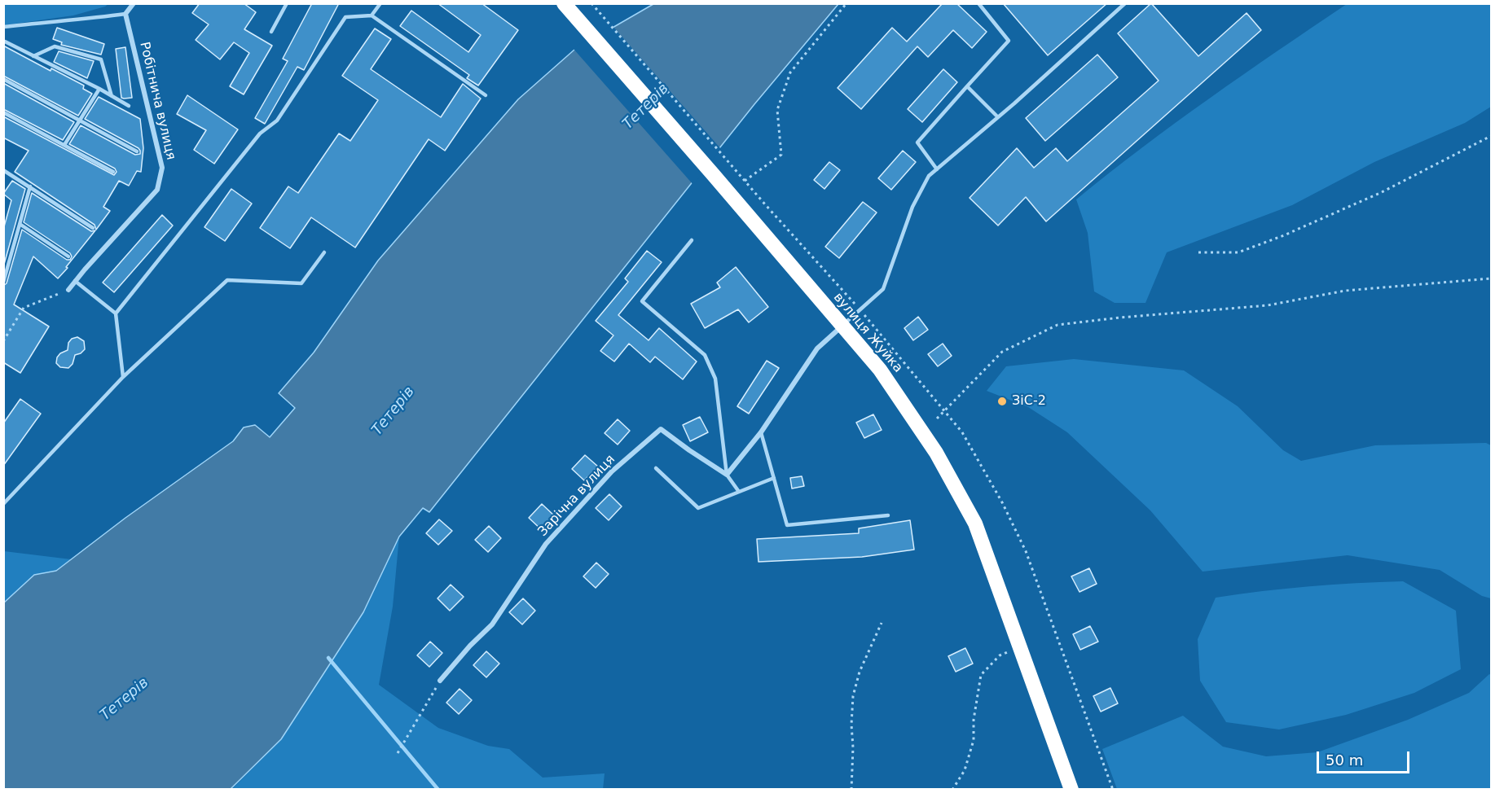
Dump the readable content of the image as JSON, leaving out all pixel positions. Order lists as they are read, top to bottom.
{
  "streets": {
    "highway": ["вулиця Жуйка"],
    "street": ["Робітнича вулиця", "Зарічна вулиця"]
  },
  "water": ["Тетерів"],
  "places": ["ЗіС-2"],
  "scale_bar": "50 m"
}
